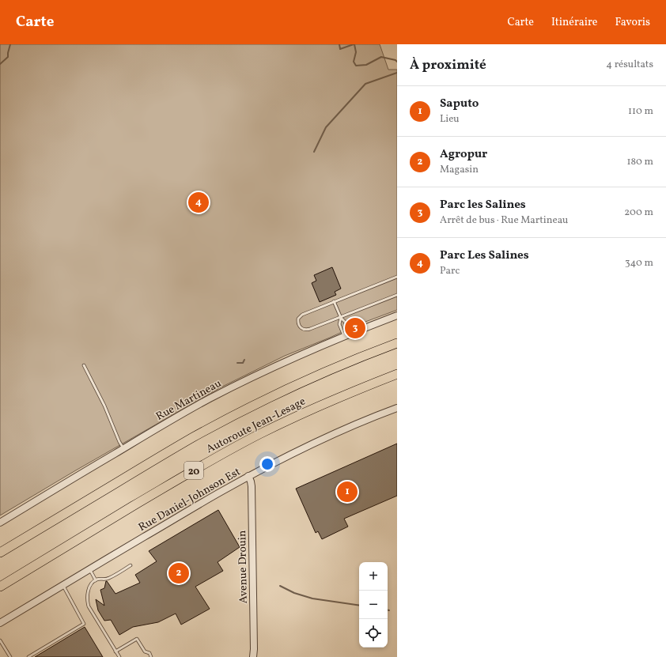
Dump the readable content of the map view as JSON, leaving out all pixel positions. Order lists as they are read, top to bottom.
{
  "streets": {
    "highway": ["Autoroute Jean-Lesage", "20"],
    "street": ["Rue Martineau", "Rue Daniel-Johnson Est", "Avenue Drouin"]
  },
  "crossings": [
    ["Rue Daniel-Johnson Est", "Avenue Drouin"]
  ],
  "page": {
    "header": "Carte",
    "nav": ["Carte", "Itinéraire", "Favoris"],
    "heading": ["À proximité", "4 résultats"],
    "list": [
      {
        "mark": "1",
        "name": "Saputo",
        "note": "Lieu",
        "value": "110 m"
      },
      {
        "mark": "2",
        "name": "Agropur",
        "note": "Magasin",
        "value": "180 m"
      },
      {
        "mark": "3",
        "name": "Parc les Salines",
        "note": "Arrêt de bus · Rue Martineau",
        "value": "200 m"
      },
      {
        "mark": "4",
        "name": "Parc Les Salines",
        "note": "Parc",
        "value": "340 m"
      }
    ],
    "pins": [
      "4",
      "3",
      "1",
      "2"
    ],
    "map_buttons": ["+", "−"]
  }
}
